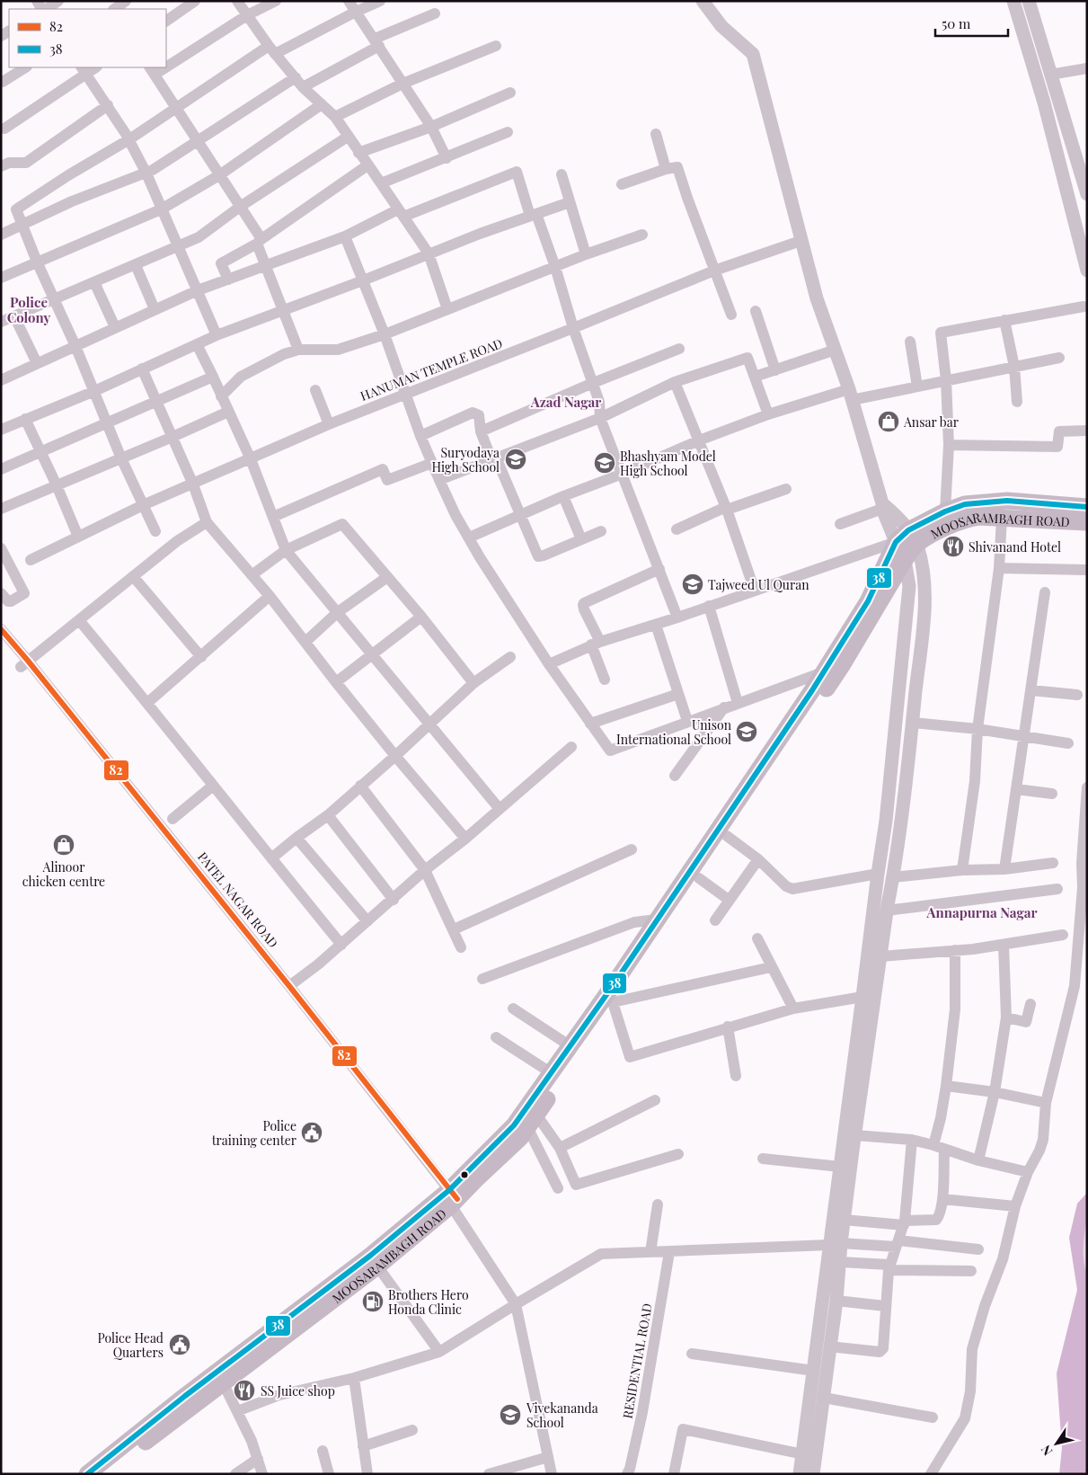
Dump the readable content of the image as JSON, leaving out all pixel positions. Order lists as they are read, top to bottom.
{
  "streets": {
    "main road": ["MOOSARAMBAGH ROAD"],
    "street": ["HANUMAN TEMPLE ROAD", "PATEL NAGAR ROAD", "RESIDENTIAL ROAD"]
  },
  "crossings": [
    ["MOOSARAMBAGH ROAD", "PATEL NAGAR ROAD"]
  ],
  "districts": ["Police Colony", "Azad Nagar", "Annapurna Nagar"],
  "places": {
    "shop": ["Ansar bar", "Alinoor chicken centre"],
    "school or university": [
      "Suryodaya High School",
      "Bhashyam Model High School",
      "Tajweed Ul Quran",
      "Unison International School",
      "Vivekananda School"
    ],
    "restaurant": ["Shivanand Hotel", "SS Juice shop"],
    "public building": ["Police training center", "Police Head Quarters"],
    "fuel station": ["Brothers Hero Honda Clinic"]
  },
  "lines": ["transit line 38", "transit line 82"],
  "legend": ["82", "38"],
  "scale_bar": "50 m",
  "north": "bottom left"
}
